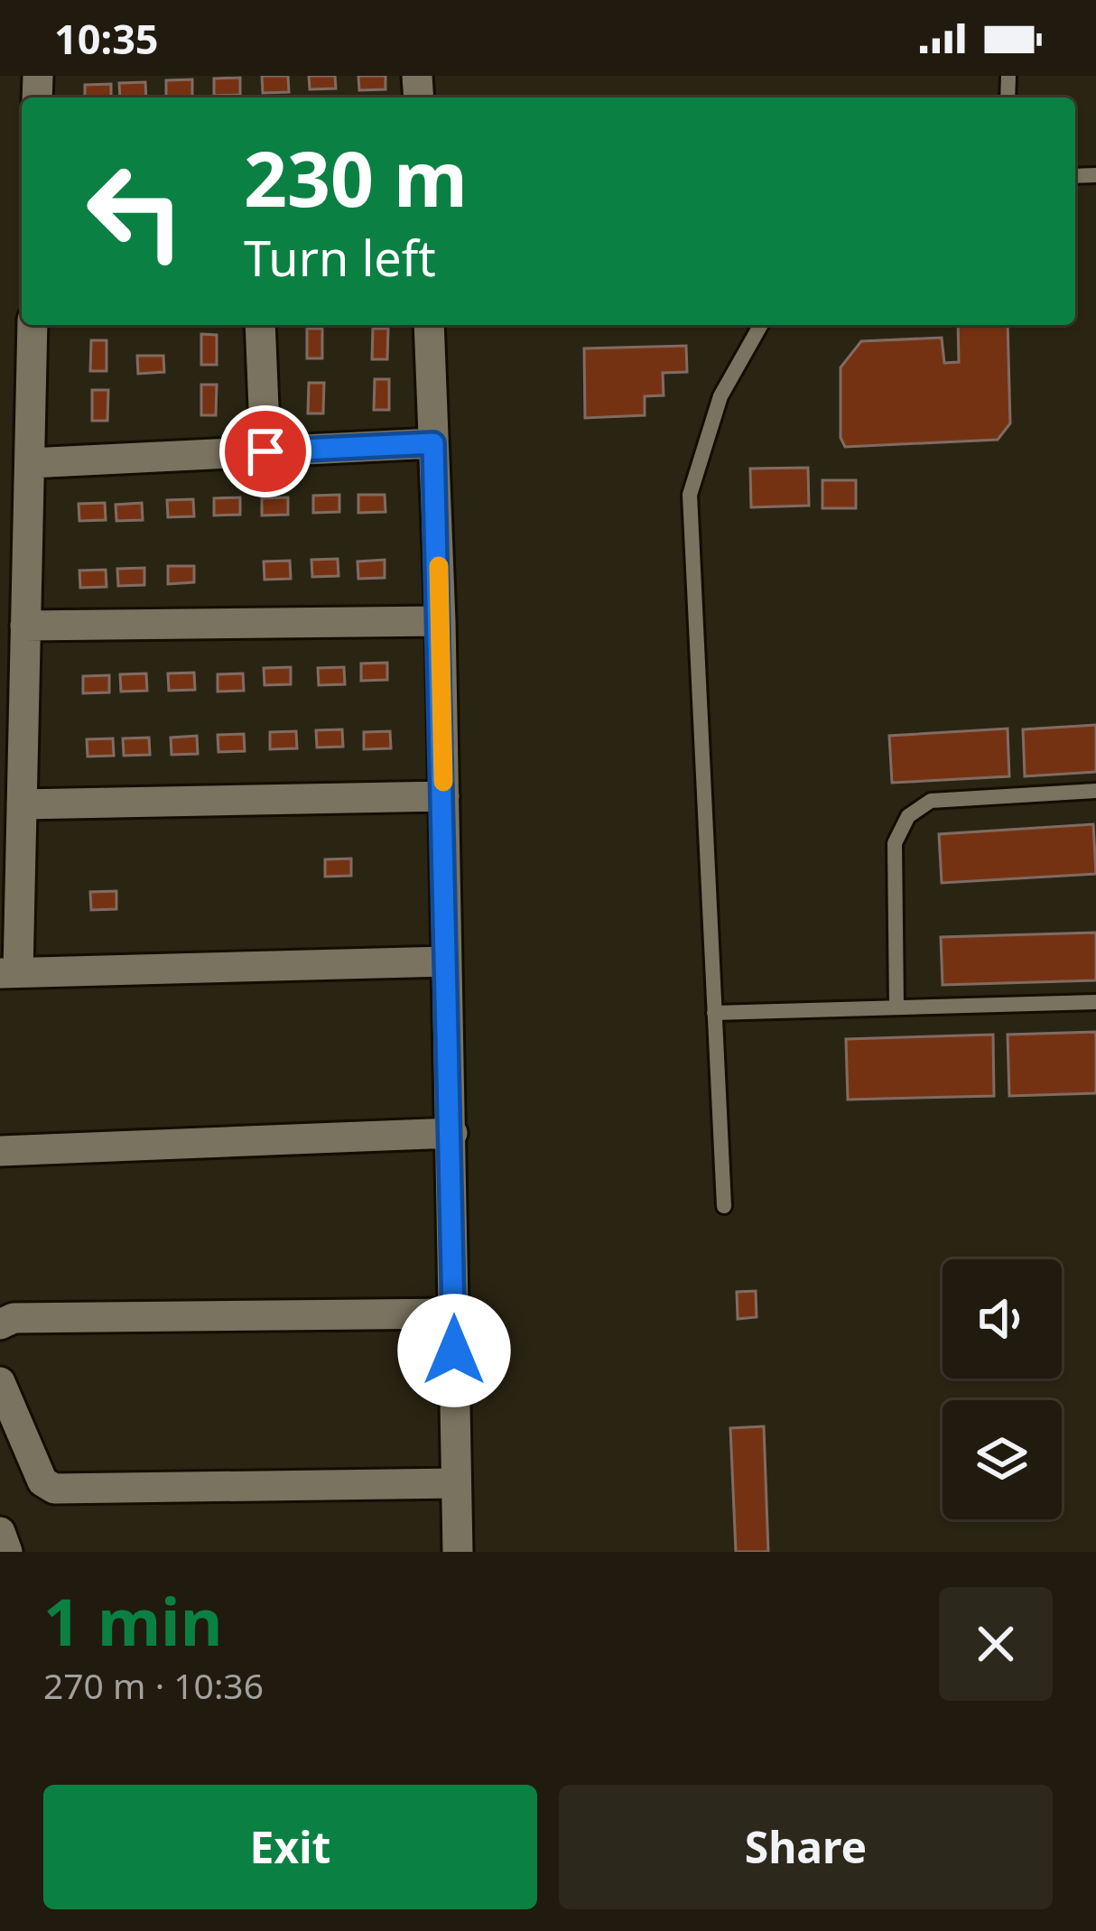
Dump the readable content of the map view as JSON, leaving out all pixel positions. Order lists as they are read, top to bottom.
{
  "page": {
    "status": "10:35",
    "turn": ["230 m", "Turn left"],
    "heading": ["1 min", "270 m · 10:36"],
    "buttons": ["Exit", "Share"]
  }
}
